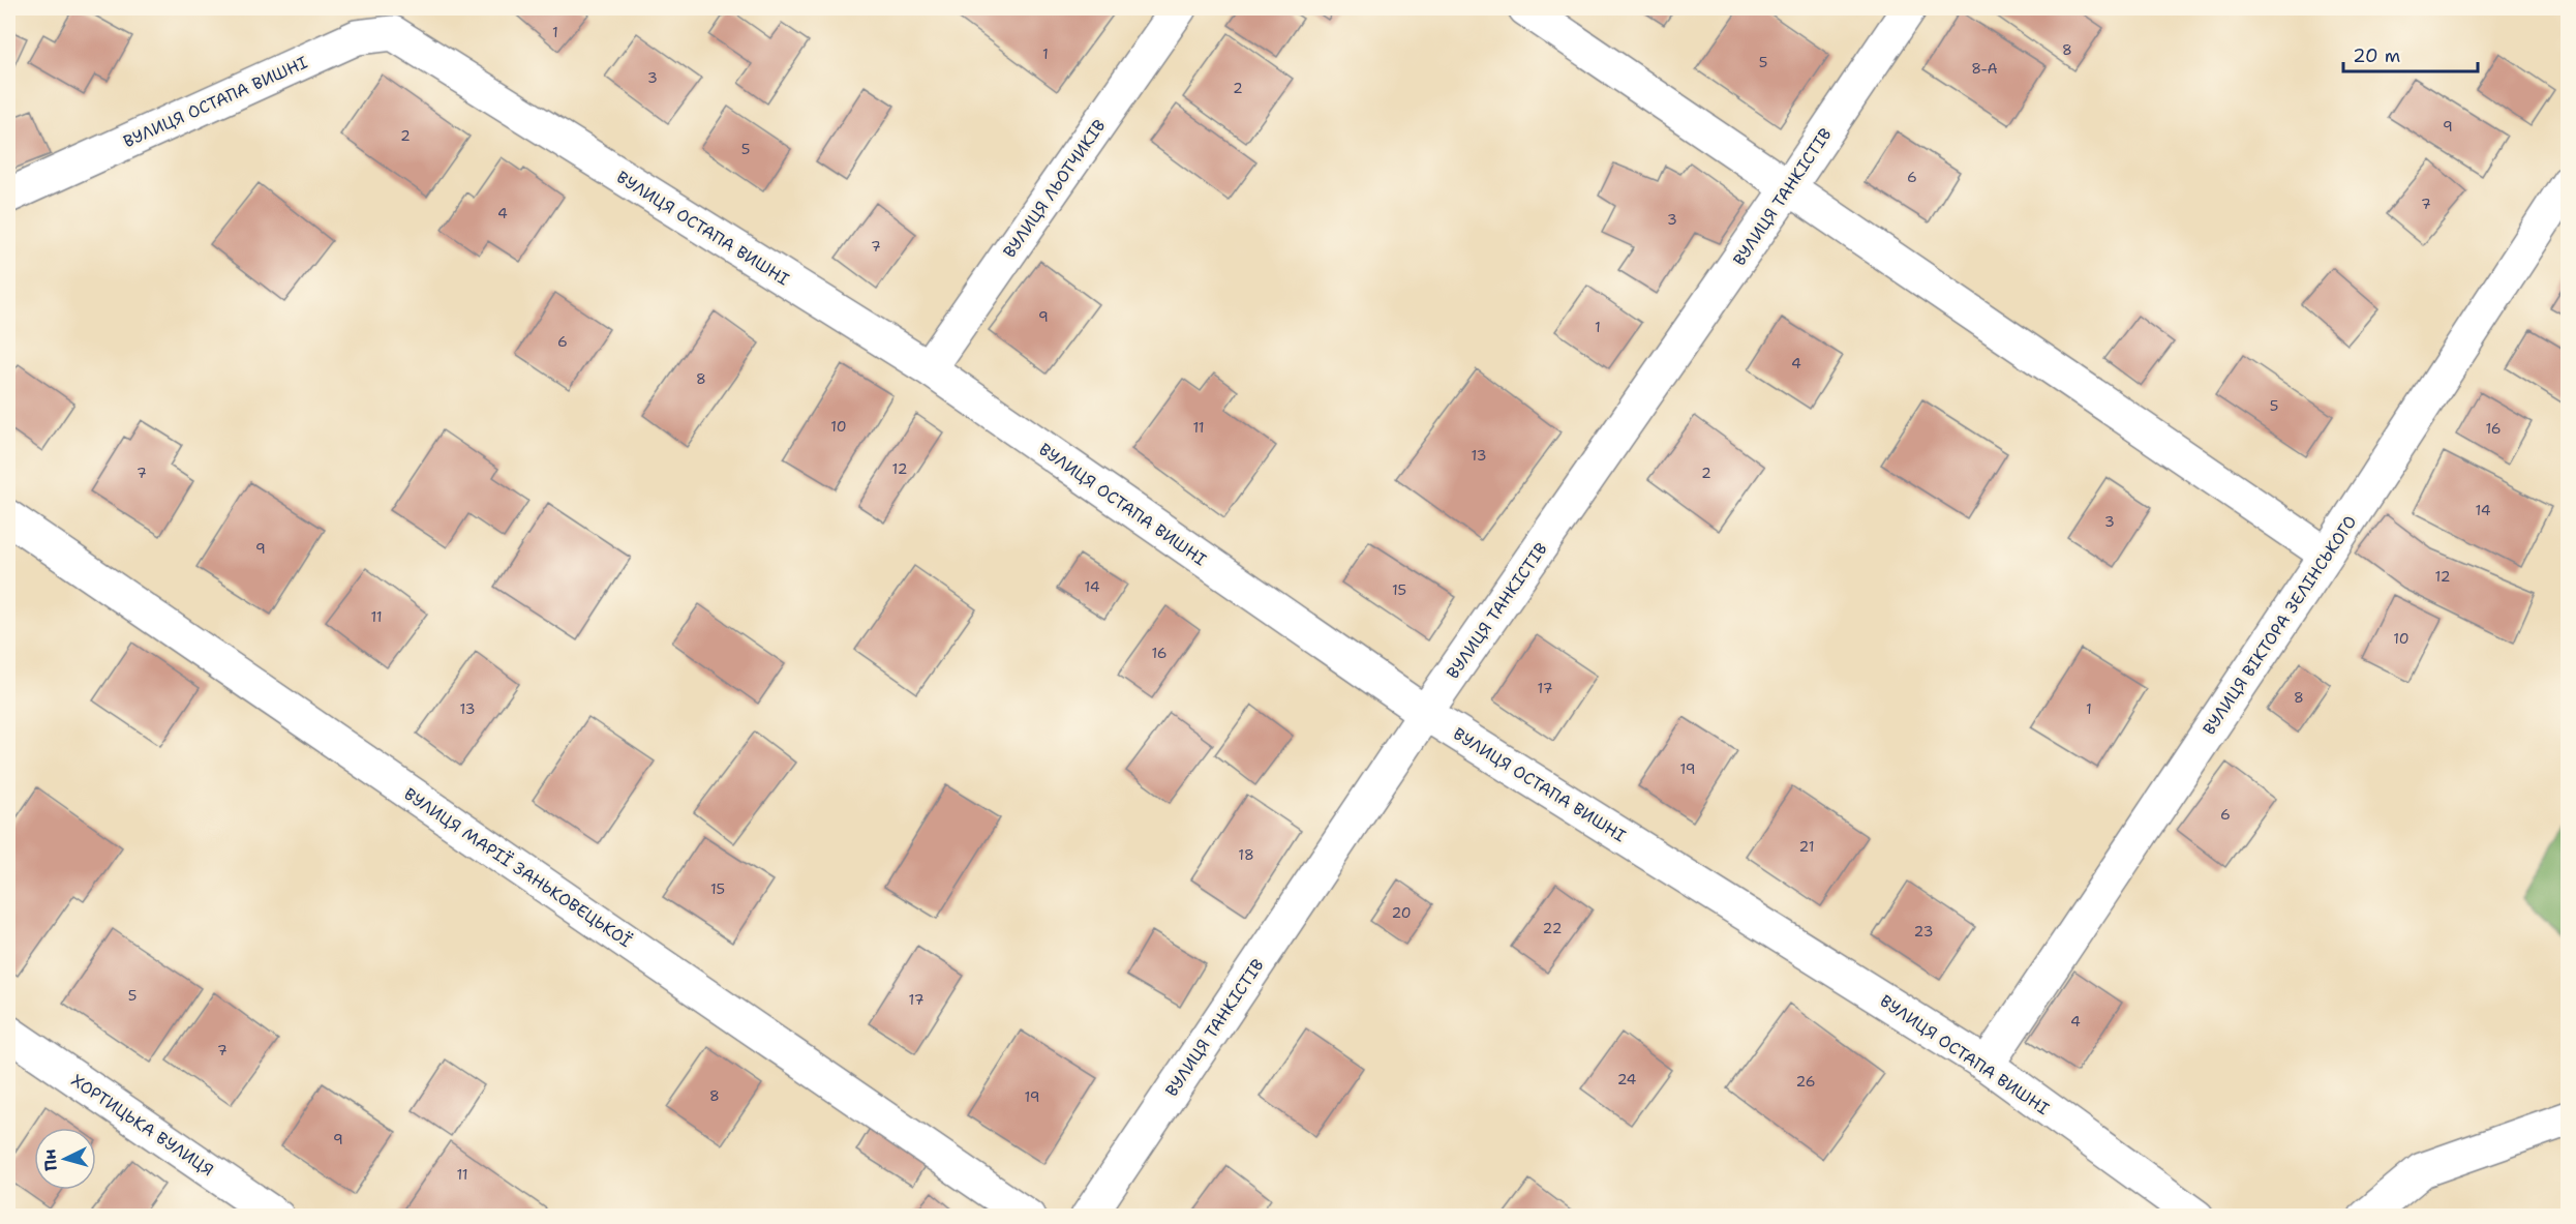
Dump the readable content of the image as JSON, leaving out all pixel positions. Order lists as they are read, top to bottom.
{
  "streets": {
    "street": [
      "ВУЛИЦЯ ОСТАПА ВИШНІ",
      "ВУЛИЦЯ ЛЬОТЧИКІВ",
      "ВУЛИЦЯ ТАНКІСТІВ",
      "ВУЛИЦЯ ВІКТОРА ЗЕЛІНСЬКОГО",
      "ВУЛИЦЯ МАРІЇ ЗАНЬКОВЕЦЬКОЇ",
      "ХОРТИЦЬКА ВУЛИЦЯ"
    ]
  },
  "crossings": [
    ["ВУЛИЦЯ ОСТАПА ВИШНІ", "ВУЛИЦЯ ЛЬОТЧИКІВ"],
    ["ВУЛИЦЯ ОСТАПА ВИШНІ", "ВУЛИЦЯ ТАНКІСТІВ"],
    ["ВУЛИЦЯ ОСТАПА ВИШНІ", "ВУЛИЦЯ ВІКТОРА ЗЕЛІНСЬКОГО"]
  ],
  "house_numbers": [
    "1",
    "8",
    "1",
    "5",
    "8-А",
    "3",
    "2",
    "9",
    "2",
    "5",
    "6",
    "7",
    "4",
    "3",
    "7",
    "9",
    "1",
    "6",
    "4",
    "8",
    "5",
    "10",
    "11",
    "16",
    "13",
    "12",
    "7",
    "2",
    "14",
    "3",
    "9",
    "12",
    "14",
    "15",
    "11",
    "10",
    "16",
    "17",
    "8",
    "13",
    "1",
    "19",
    "6",
    "21",
    "18",
    "15",
    "20",
    "22",
    "23",
    "5",
    "17",
    "4",
    "7",
    "24",
    "26",
    "8",
    "19",
    "9",
    "11"
  ],
  "scale_bar": "20 m",
  "north": "left"
}
